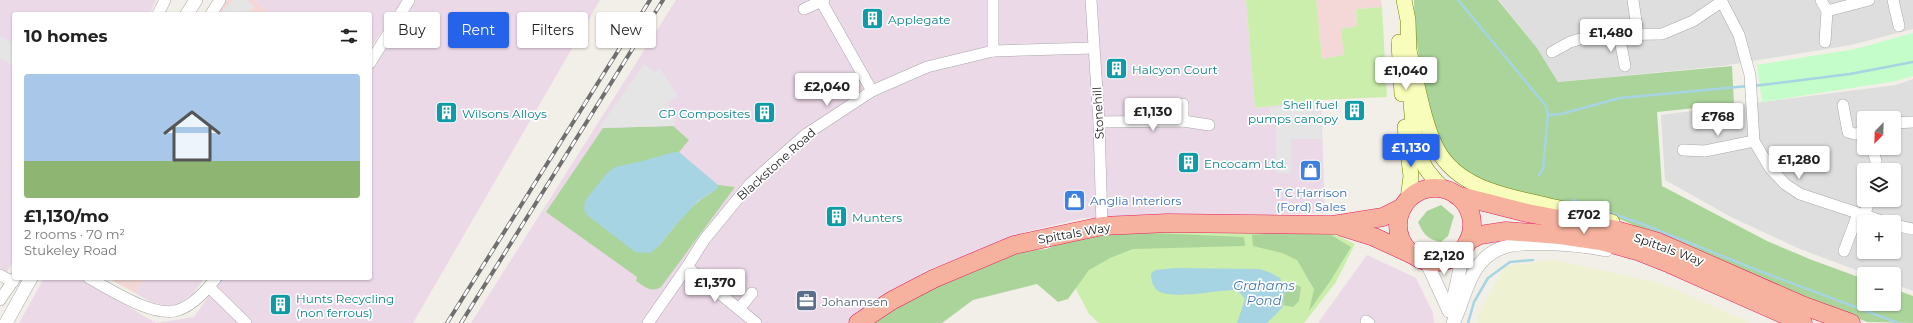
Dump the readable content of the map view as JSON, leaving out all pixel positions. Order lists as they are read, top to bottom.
{
  "streets": {
    "highway": ["Spittals Way"],
    "street": ["Stonehill", "Blackstone Road"]
  },
  "crossings": [
    ["Stonehill", "Blackstone Road"],
    ["Stonehill", "Spittals Way"]
  ],
  "water": ["Grahams Pond"],
  "places": {
    "building": [
      "Applegate",
      "Halcyon Court",
      "Shell fuel pumps canopy",
      "Wilsons Alloys",
      "CP Composites",
      "Encocam Ltd.",
      "Munters",
      "Hunts Recycling (non ferrous)"
    ],
    "shop": ["T C Harrison (Ford) Sales", "Anglia Interiors"],
    "office": ["Johannsen"]
  },
  "north": "bottom left",
  "page": {
    "chip": [
      "Buy",
      "Rent",
      "Filters",
      "New"
    ],
    "heading": "10 homes",
    "price": [
      "£1,480",
      "£1,040",
      "£2,040",
      "£1,130",
      "£768",
      "£1,130",
      "£1,280",
      "£702",
      "£2,120",
      "£1,370"
    ],
    "list": [
      {
        "name": "£1,130/mo",
        "note": "2 rooms · 70 m² · Stukeley Road"
      }
    ],
    "map_buttons": ["+", "−"]
  }
}
